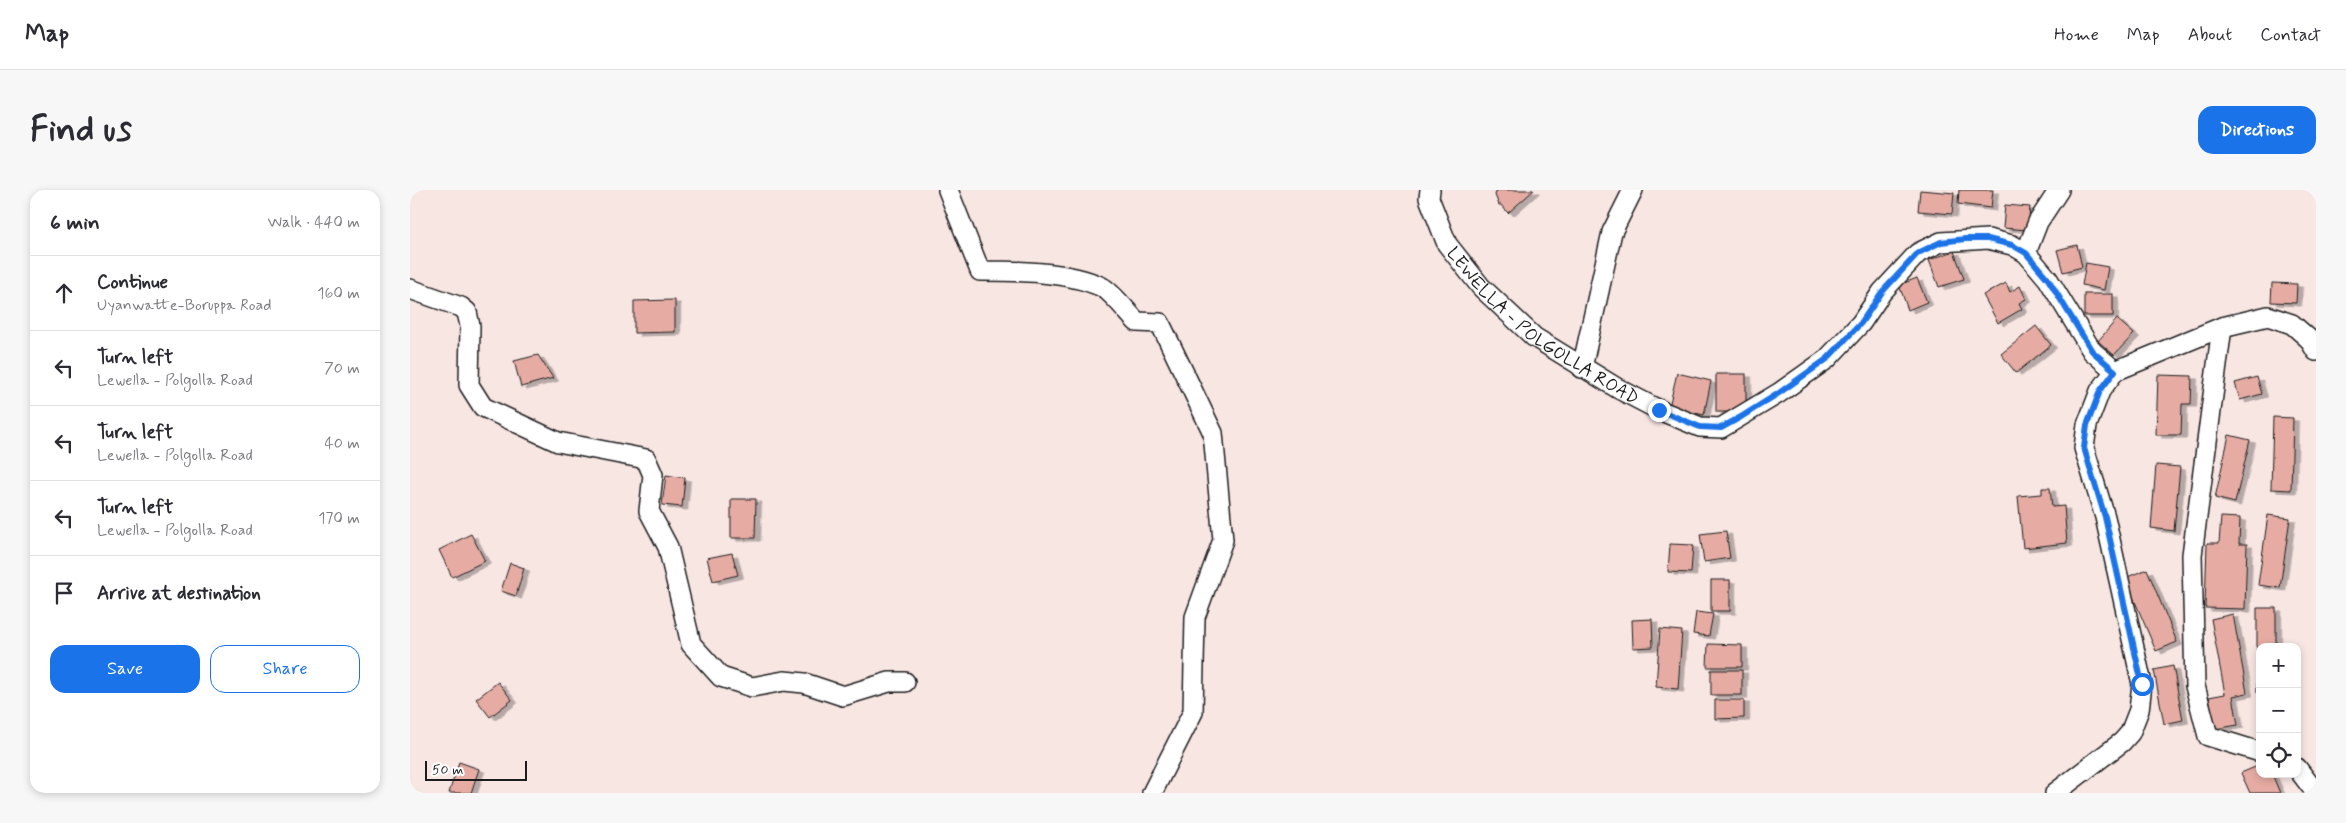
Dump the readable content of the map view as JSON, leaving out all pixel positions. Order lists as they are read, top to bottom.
{
  "streets": {
    "street": ["LEWELLA - POLGOLLA ROAD"]
  },
  "scale_bar": "50 m",
  "page": {
    "header": "Map",
    "nav": [
      "Home",
      "Map",
      "About",
      "Contact"
    ],
    "buttons": [
      "Directions",
      ["Save", "Share"]
    ],
    "title": "Find us",
    "heading": ["6 min", "Walk · 440 m"],
    "list": [
      ["Continue", "Uyanwatte-Boruppa Road", "160 m"],
      ["Turn left", "Lewella - Polgolla Road", "70 m"],
      ["Turn left", "Lewella - Polgolla Road", "40 m"],
      ["Turn left", "Lewella - Polgolla Road", "170 m"],
      "Arrive at destination"
    ],
    "map_buttons": ["+", "−"],
    "scale": "50 m"
  }
}
